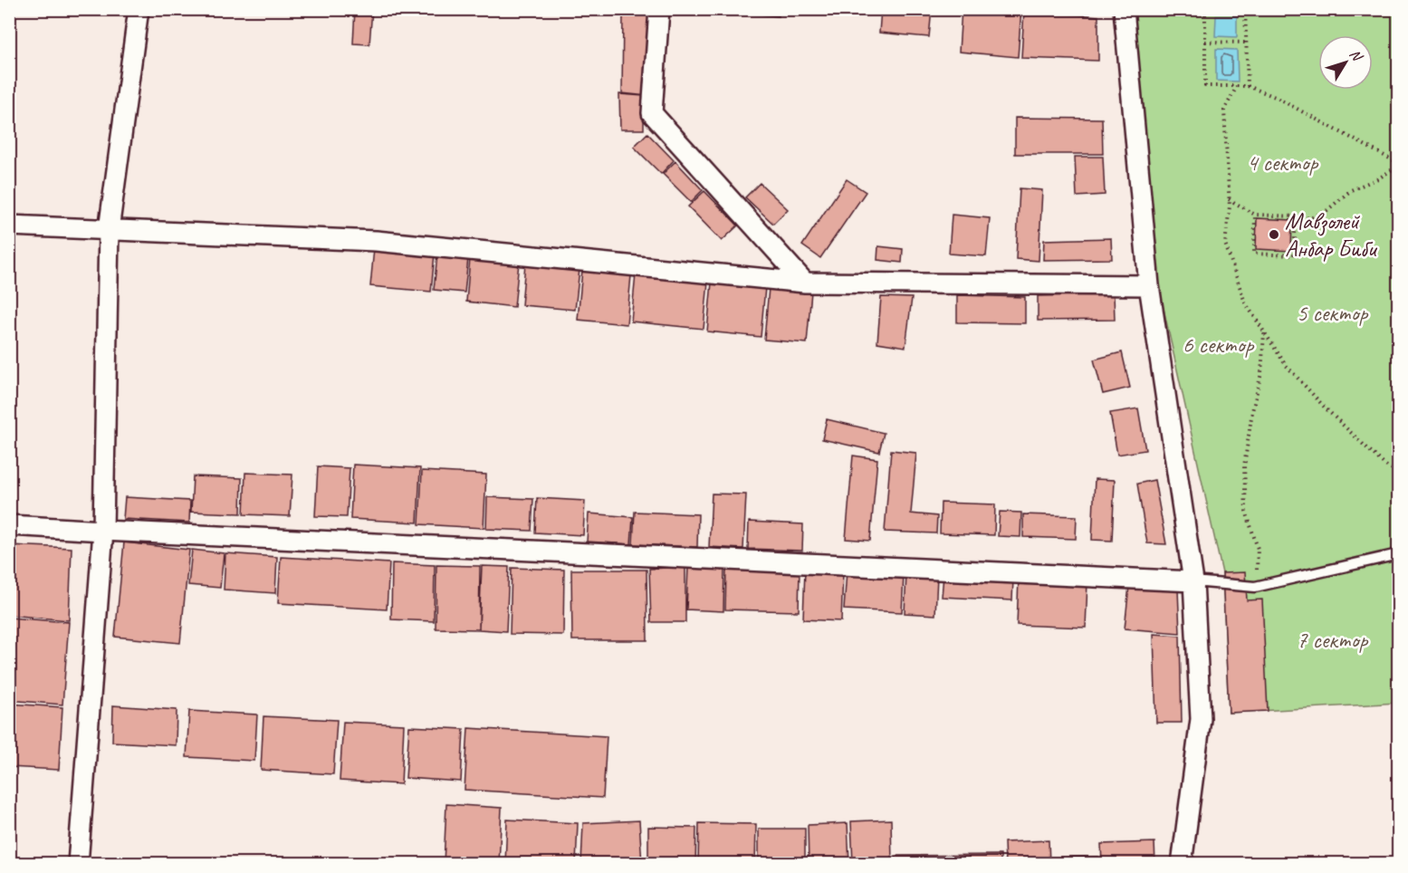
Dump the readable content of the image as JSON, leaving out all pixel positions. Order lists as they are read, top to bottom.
{
  "parks": [
    "4 сектор",
    "5 сектор",
    "6 сектор",
    "7 сектор"
  ],
  "places": ["Мавзолей Анбар Биби"],
  "north": "top right"
}
